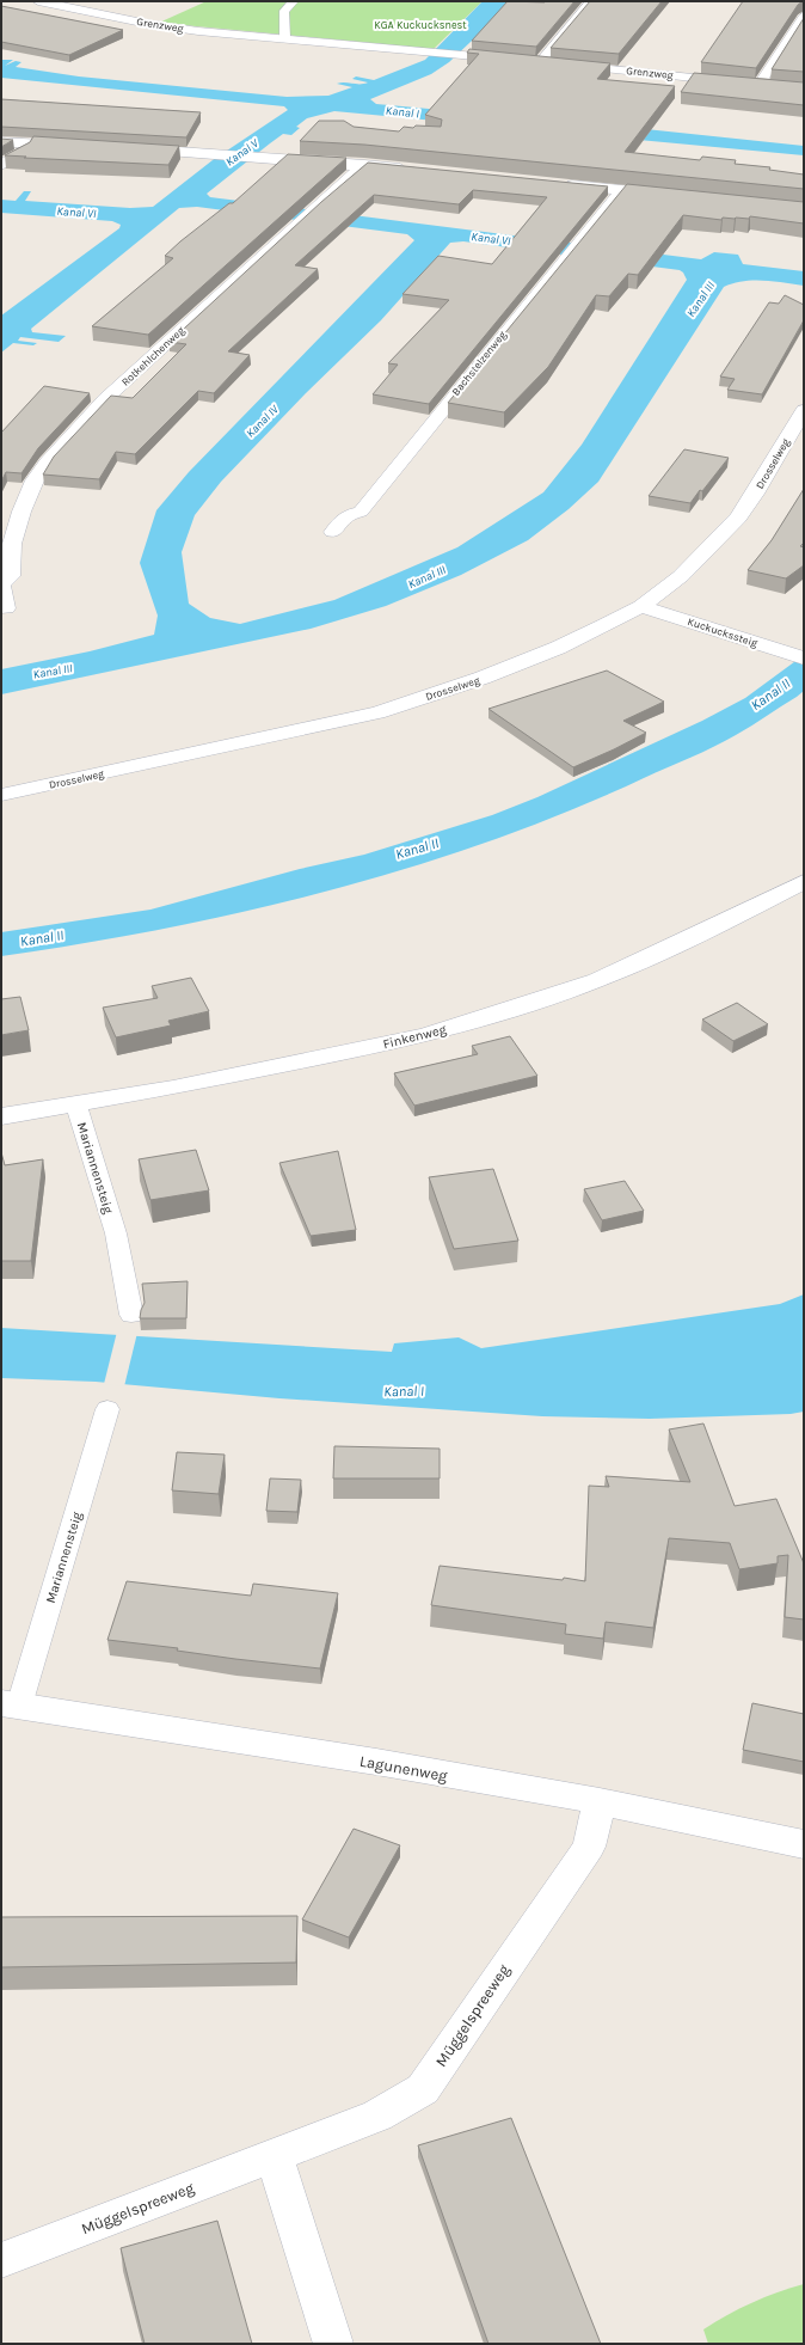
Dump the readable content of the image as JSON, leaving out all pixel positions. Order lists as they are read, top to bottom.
{
  "streets": {
    "street": [
      "Grenzweg",
      "Rotkehlchenweg",
      "Bachstelzenweg",
      "Drosselweg",
      "Kuckuckssteig",
      "Finkenweg",
      "Lagunenweg",
      "Müggelspreeweg"
    ],
    "lane": ["Mariannensteig"]
  },
  "crossings": [
    ["Drosselweg", "Kuckuckssteig"],
    ["Finkenweg", "Mariannensteig"],
    ["Mariannensteig", "Lagunenweg"],
    ["Lagunenweg", "Müggelspreeweg"]
  ],
  "water": [
    "Kanal I",
    "Kanal V",
    "Kanal VI",
    "Kanal III",
    "Kanal IV",
    "Kanal II"
  ],
  "parks": ["KGA Kuckucksnest"]
}
